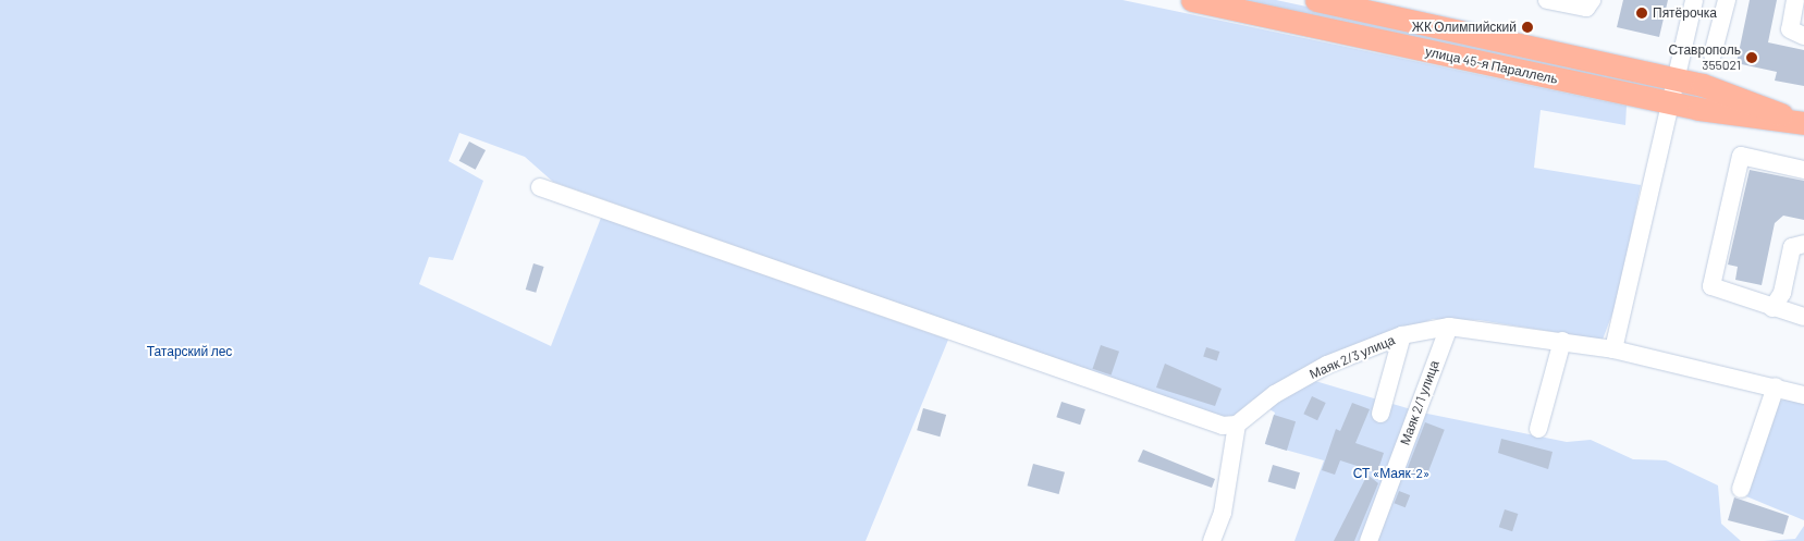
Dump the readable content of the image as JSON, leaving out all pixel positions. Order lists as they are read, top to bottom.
{
  "streets": {
    "main road": ["улица 45-я Параллель"],
    "street": ["Маяк 2/3 улица", "Маяк 2/1 улица"]
  },
  "crossings": [
    ["Маяк 2/3 улица", "Маяк 2/1 улица"]
  ],
  "parks": ["Татарский лес", "СТ «Маяк-2»"],
  "places": ["Пятёрочка", "ЖК Олимпийский", "Ставрополь 355021"]
}
